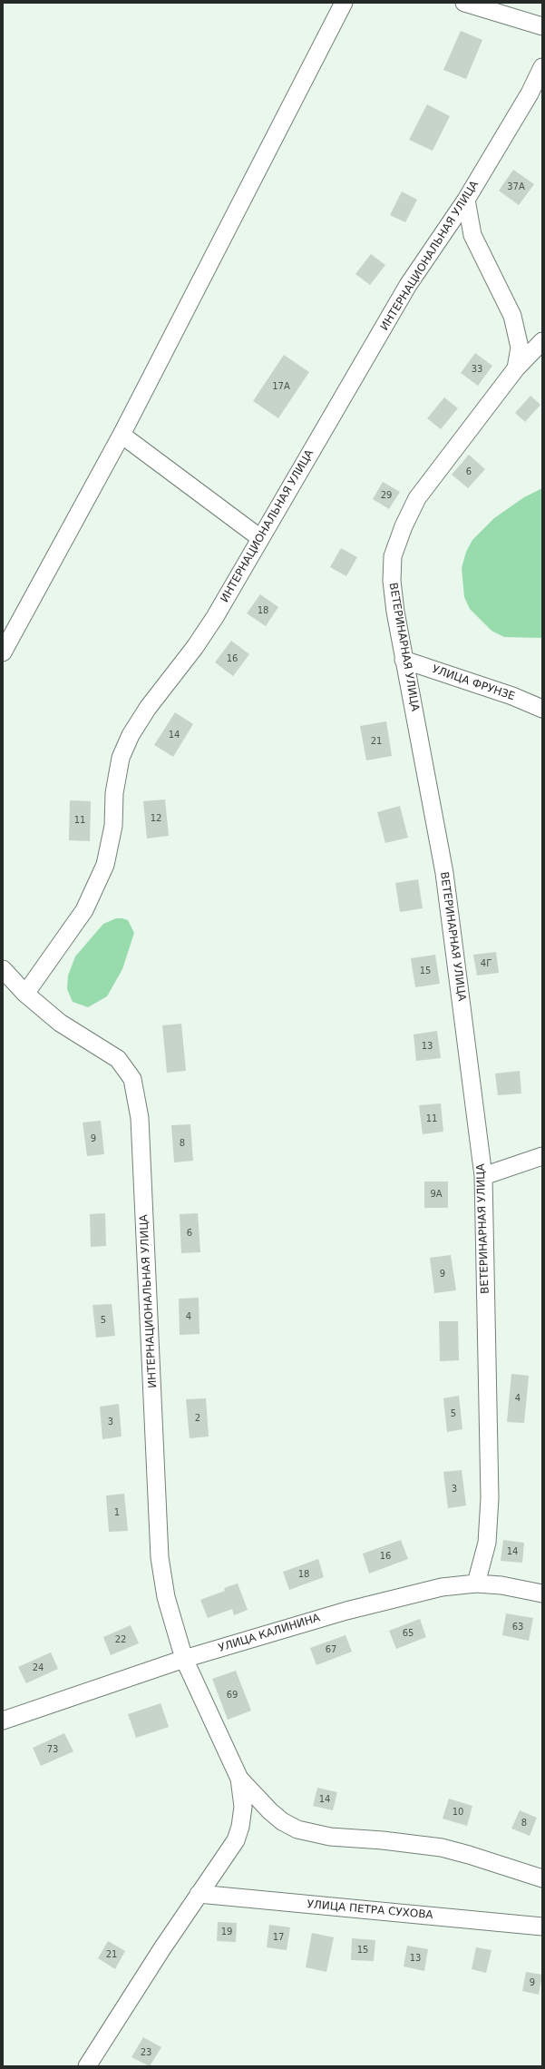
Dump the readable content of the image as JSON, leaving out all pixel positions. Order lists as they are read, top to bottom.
{
  "streets": {
    "street": [
      "ИНТЕРНАЦИОНАЛЬНАЯ УЛИЦА",
      "ВЕТЕРИНАРНАЯ УЛИЦА",
      "УЛИЦА ФРУНЗЕ",
      "УЛИЦА КАЛИНИНА",
      "УЛИЦА ПЕТРА СУХОВА"
    ]
  },
  "crossings": [
    ["ИНТЕРНАЦИОНАЛЬНАЯ УЛИЦА", "УЛИЦА КАЛИНИНА"],
    ["ВЕТЕРИНАРНАЯ УЛИЦА", "УЛИЦА ФРУНЗЕ"],
    ["ВЕТЕРИНАРНАЯ УЛИЦА", "УЛИЦА КАЛИНИНА"]
  ],
  "house_numbers": [
    "37А",
    "33",
    "17А",
    "6",
    "29",
    "18",
    "16",
    "14",
    "21",
    "12",
    "11",
    "4Г",
    "15",
    "13",
    "11",
    "9",
    "8",
    "9А",
    "6",
    "9",
    "4",
    "5",
    "4",
    "5",
    "2",
    "3",
    "3",
    "1",
    "14",
    "16",
    "18",
    "63",
    "65",
    "22",
    "67",
    "24",
    "69",
    "73",
    "14",
    "10",
    "8",
    "19",
    "17",
    "15",
    "21",
    "13",
    "9",
    "23"
  ]
}
